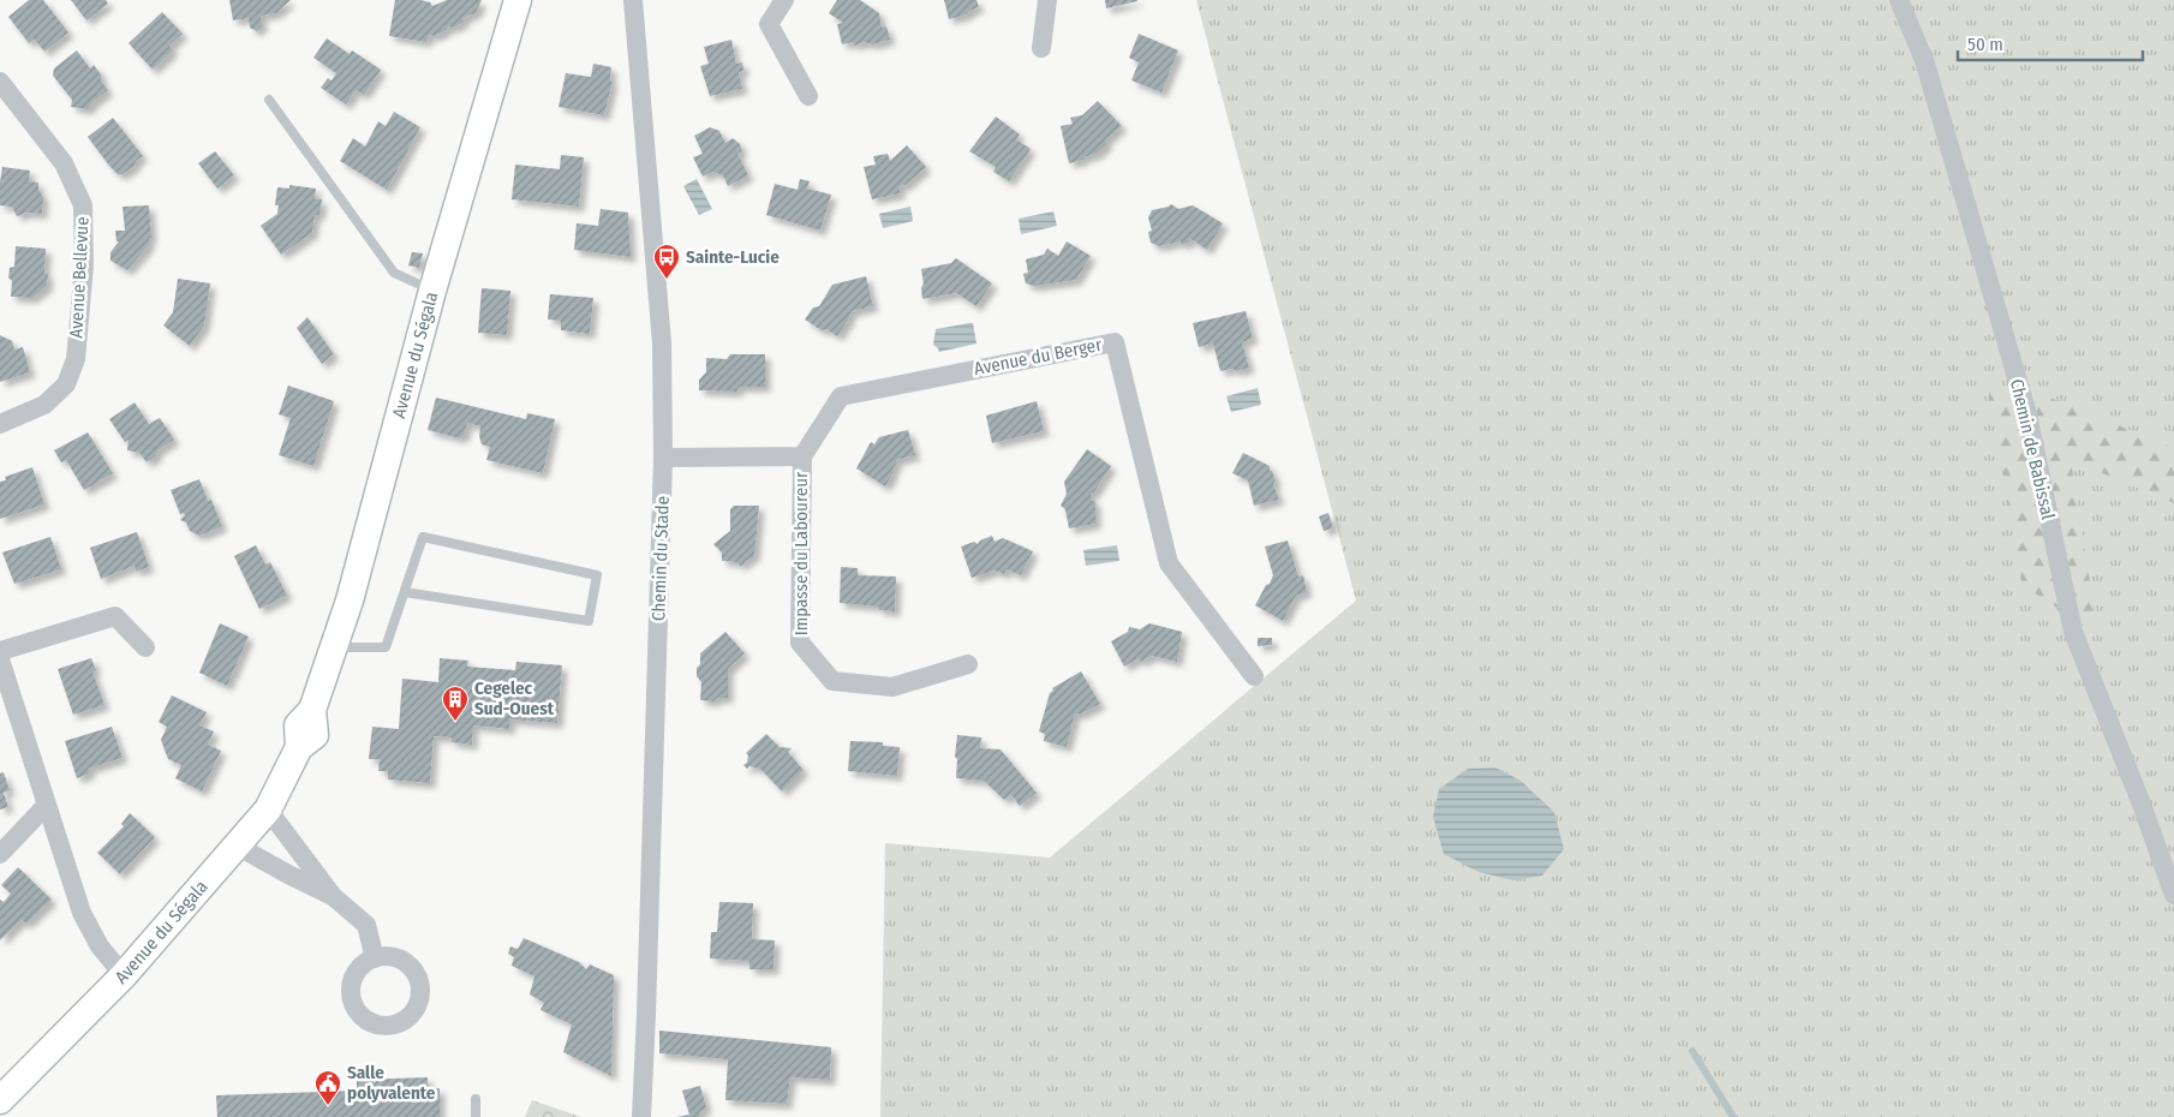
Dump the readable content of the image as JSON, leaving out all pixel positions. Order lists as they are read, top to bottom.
{
  "streets": {
    "street": [
      "Avenue Bellevue",
      "Avenue du Ségala",
      "Avenue du Berger",
      "Chemin de Babissal",
      "Impasse du Laboureur",
      "Chemin du Stade"
    ]
  },
  "crossings": [
    ["Avenue du Berger", "Impasse du Laboureur"]
  ],
  "places": {
    "bus stop": ["Sainte-Lucie"],
    "building": ["Cegelec Sud-Ouest"],
    "public building": ["Salle polyvalente"]
  },
  "scale_bar": "50 m"
}
